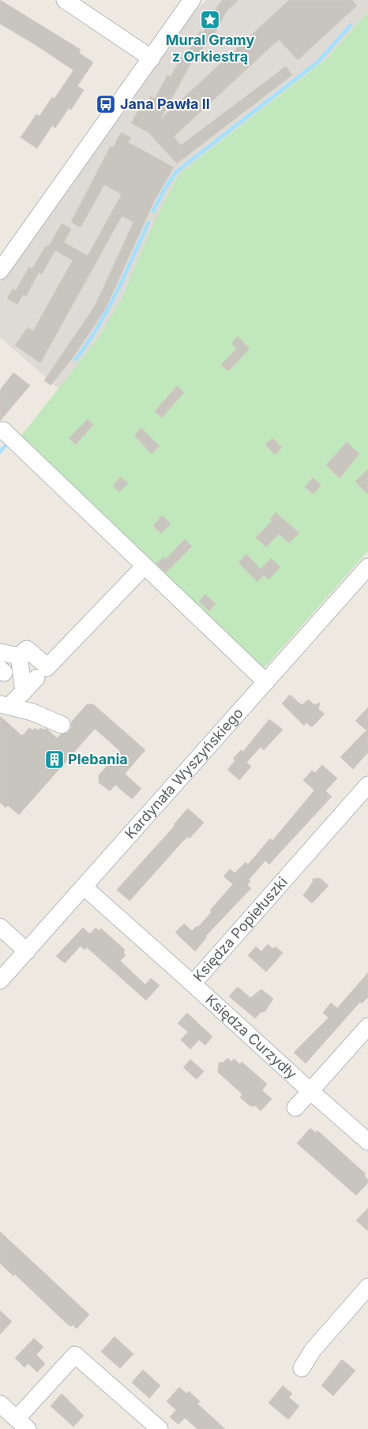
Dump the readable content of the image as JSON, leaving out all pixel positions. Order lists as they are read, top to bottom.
{
  "streets": {
    "street": ["Kardynała Wyszyńskiego", "Księdza Popiełuszki", "Księdza Curzydły"]
  },
  "crossings": [
    ["Kardynała Wyszyńskiego", "Księdza Popiełuszki"],
    ["Księdza Popiełuszki", "Księdza Curzydły"]
  ],
  "places": {
    "place": ["Mural Gramy z Orkiestrą"],
    "bus stop": ["Jana Pawła II"],
    "building": ["Plebania"]
  }
}
